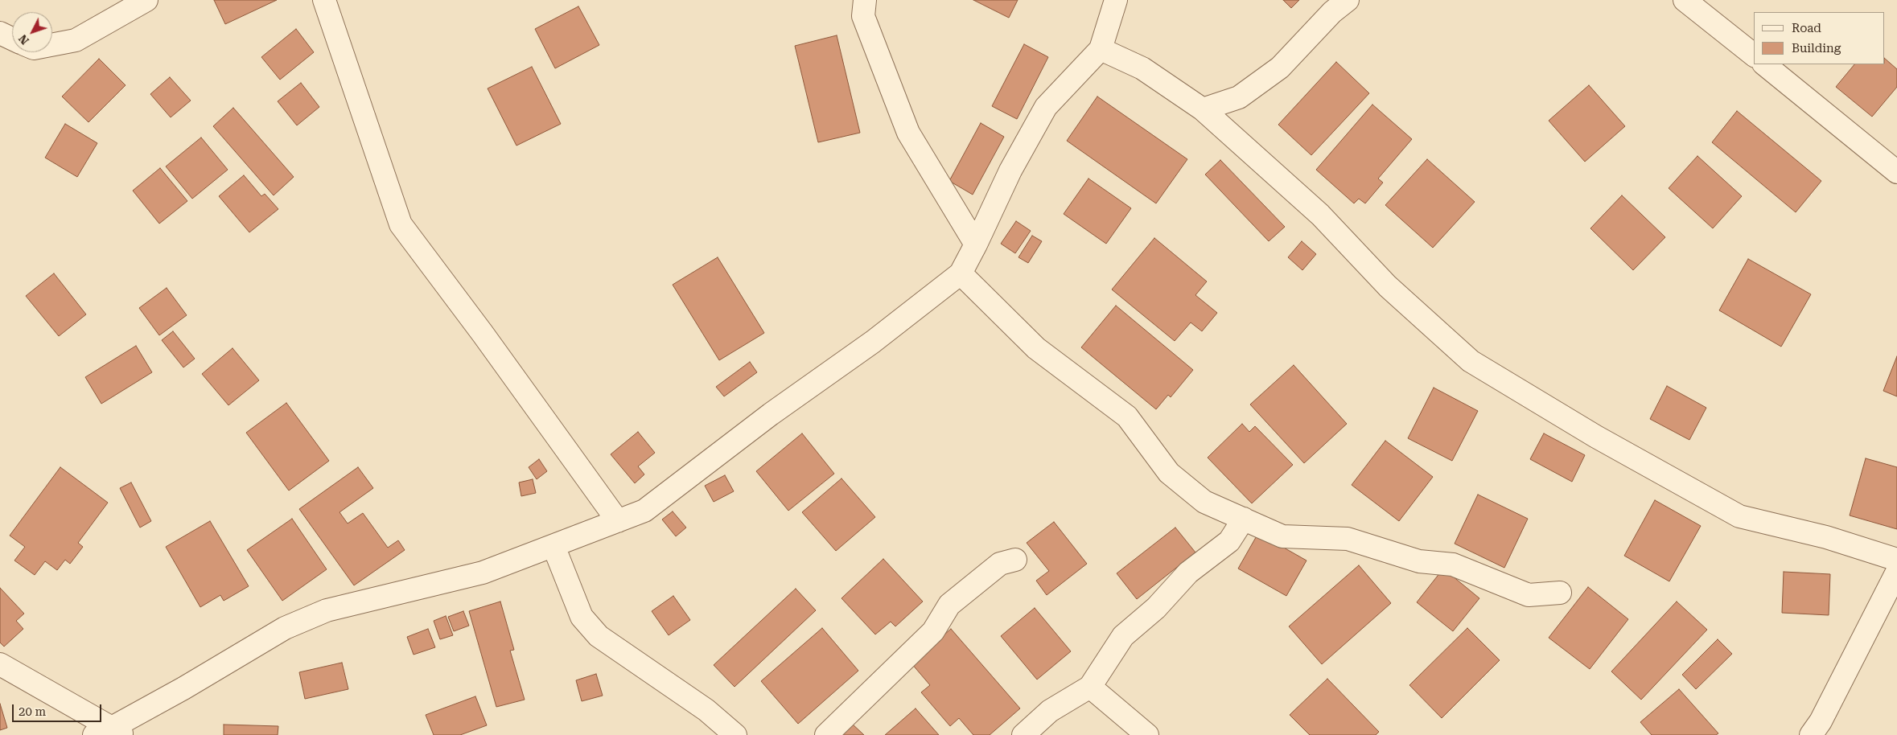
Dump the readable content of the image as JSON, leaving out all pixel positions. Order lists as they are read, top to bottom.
{
  "legend": ["Road", "Building"],
  "scale_bar": "20 m",
  "north": "bottom left"
}
